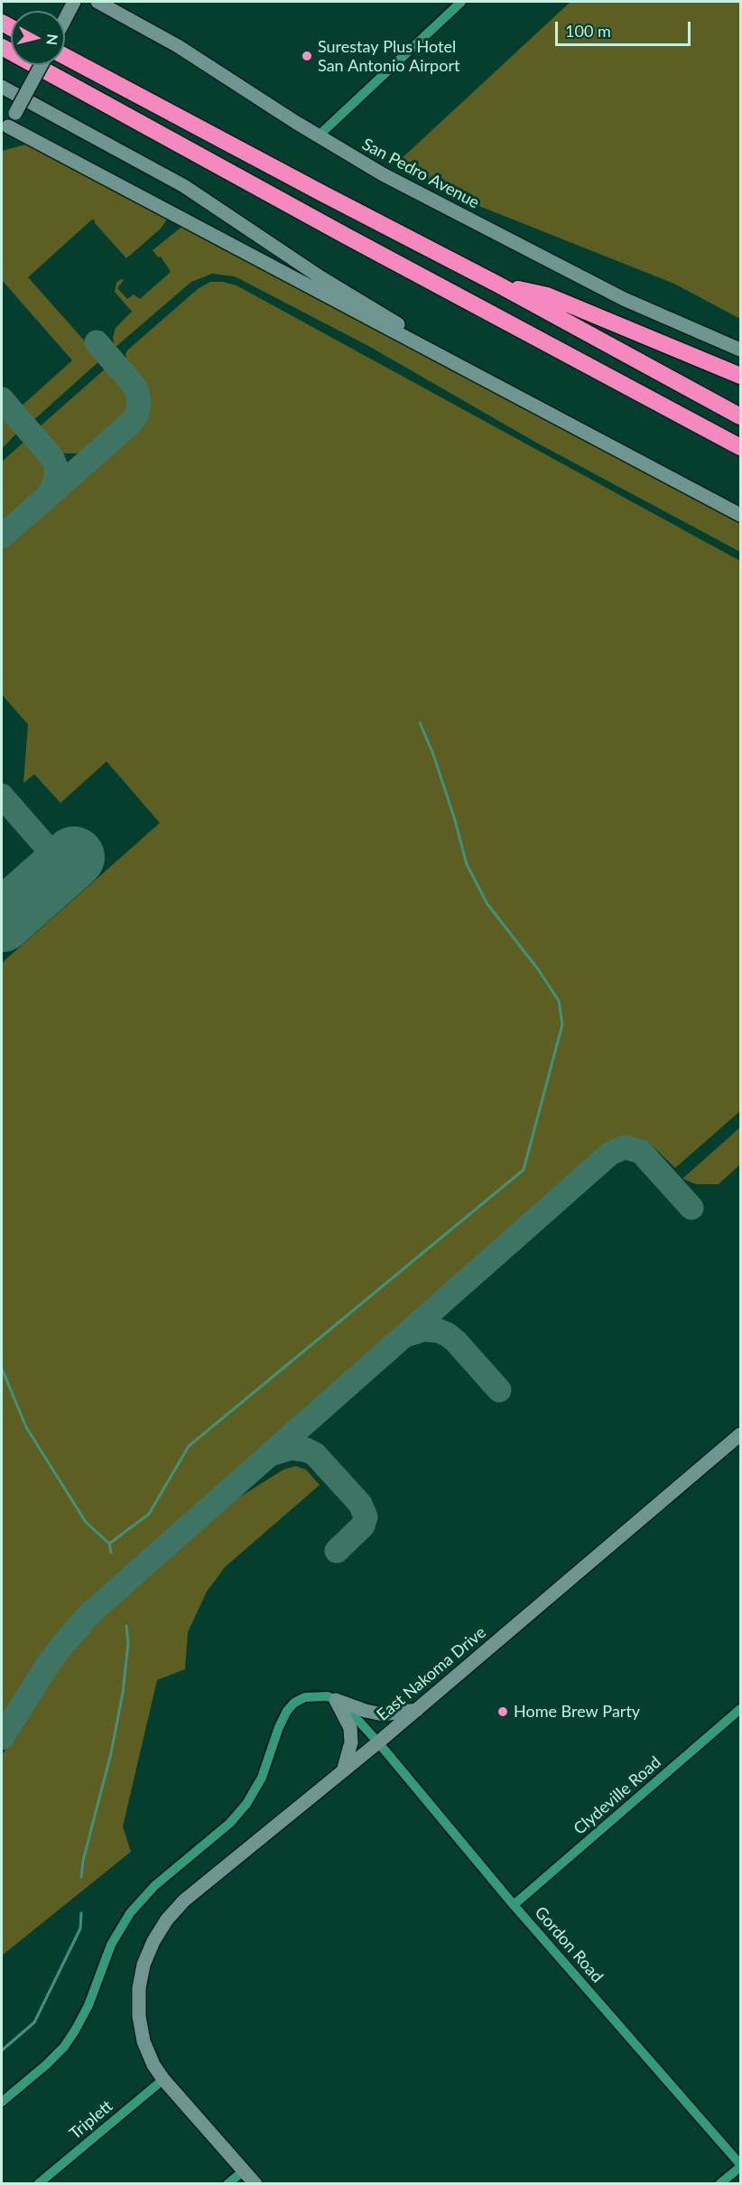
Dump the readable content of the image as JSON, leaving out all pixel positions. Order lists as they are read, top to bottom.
{
  "streets": {
    "main road": ["San Pedro Avenue", "East Nakoma Drive"],
    "street": ["Clydeville Road", "Gordon Road", "Triplett"]
  },
  "crossings": [
    ["East Nakoma Drive", "Gordon Road"],
    ["East Nakoma Drive", "Triplett"],
    ["Clydeville Road", "Gordon Road"]
  ],
  "places": ["Surestay Plus Hotel San Antonio Airport", "Home Brew Party"],
  "scale_bar": "100 m",
  "north": "right"
}
